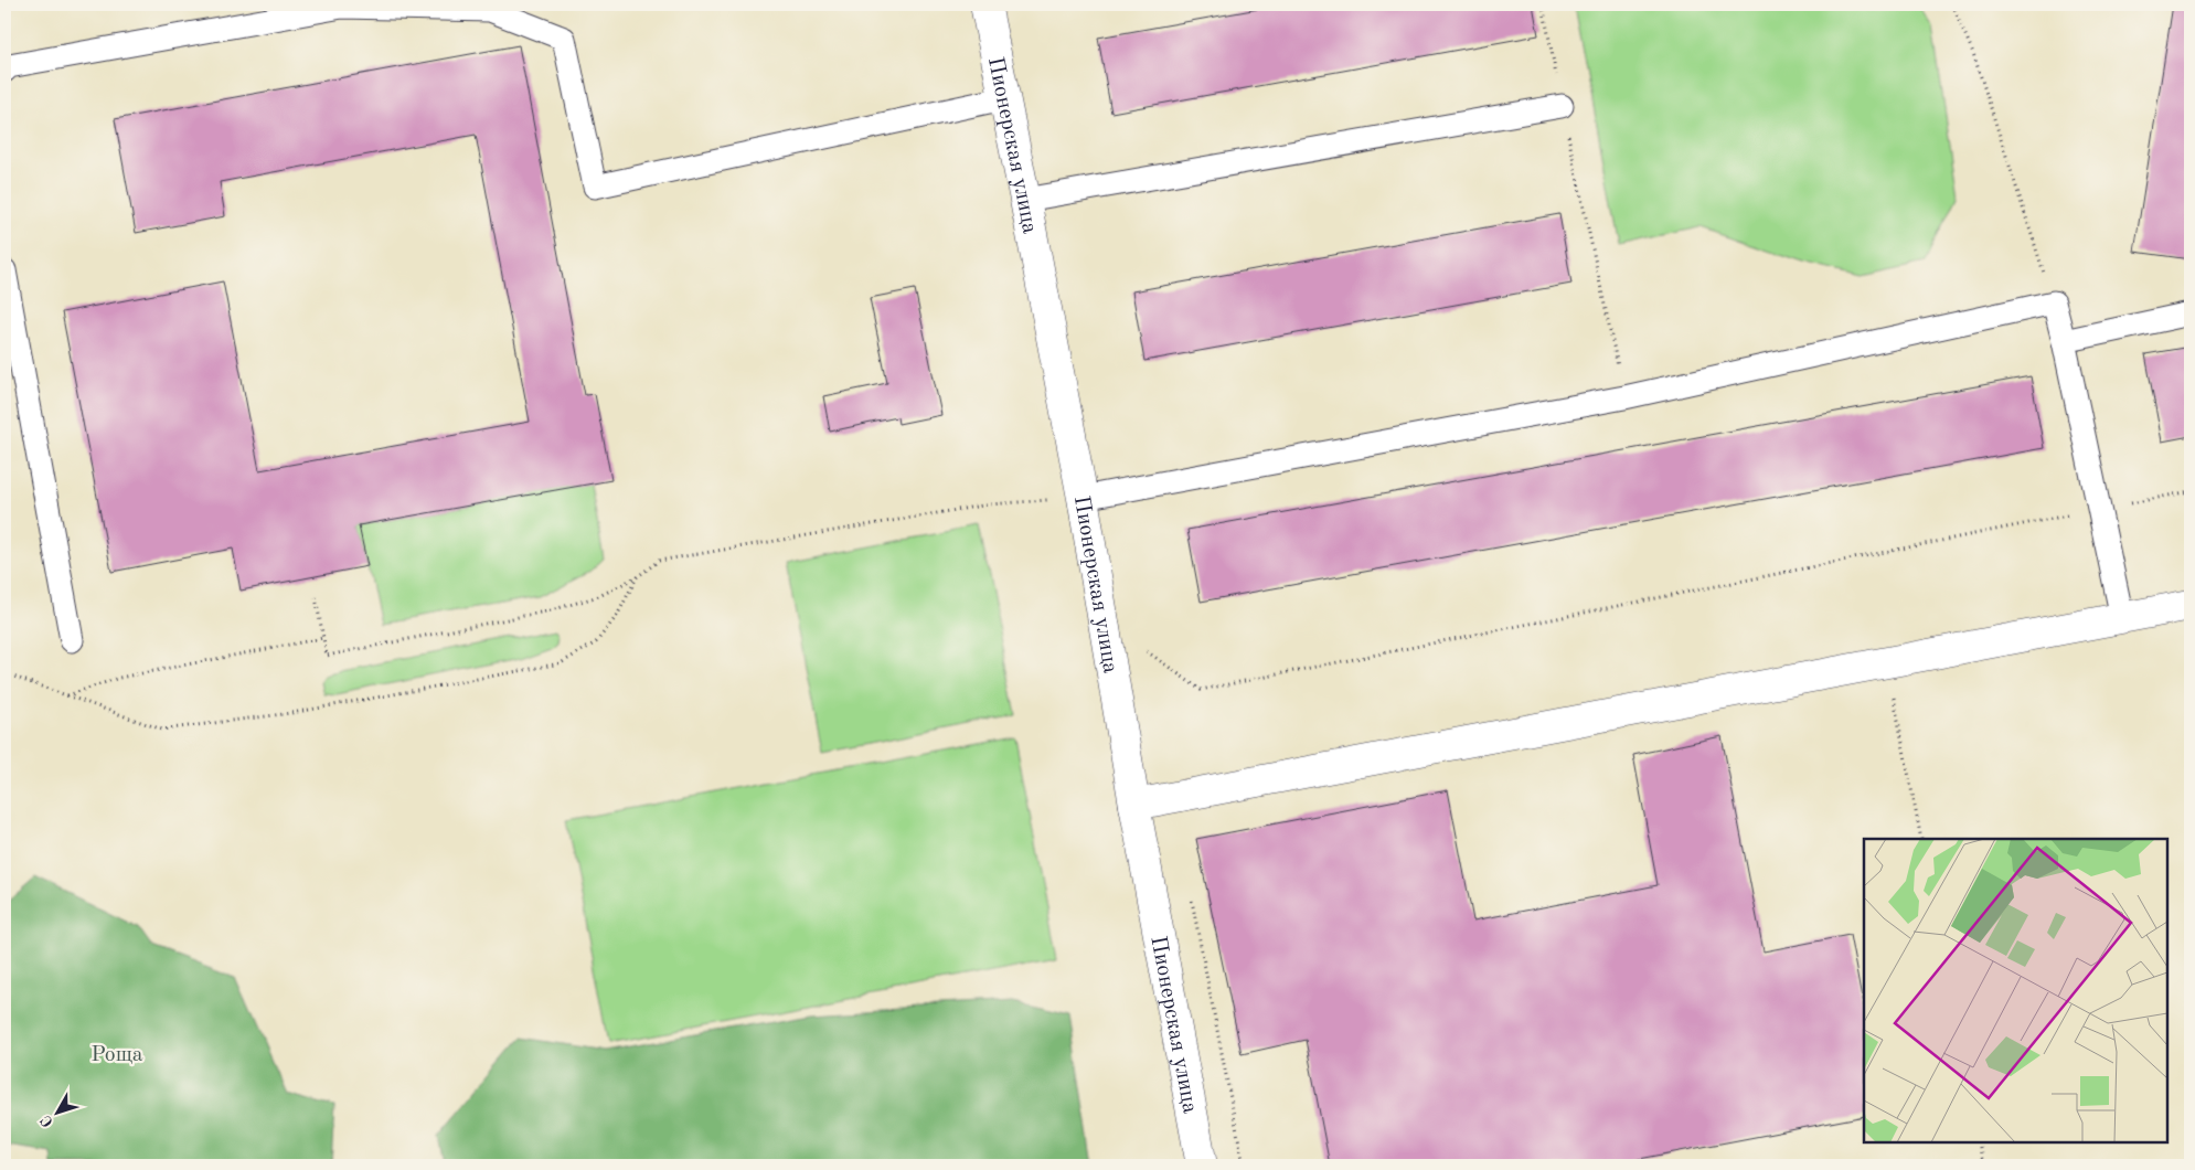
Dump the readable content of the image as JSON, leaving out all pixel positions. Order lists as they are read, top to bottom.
{
  "streets": {
    "street": ["Пионерская улица"]
  },
  "parks": ["Роща"],
  "north": "bottom left"
}
